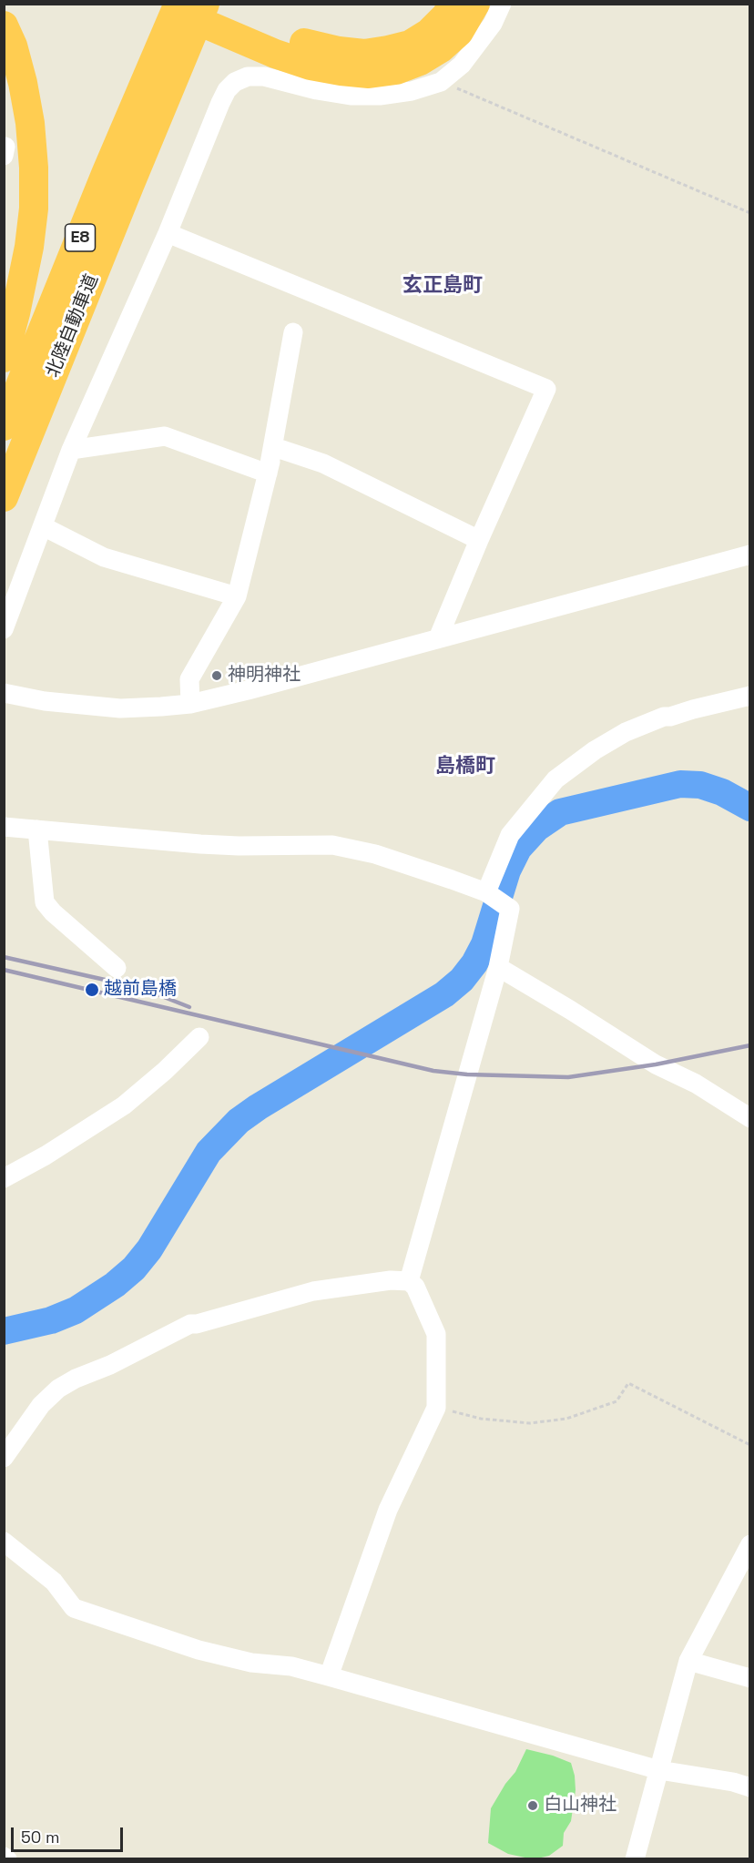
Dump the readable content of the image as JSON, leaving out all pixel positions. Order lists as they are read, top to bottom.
{
  "streets": {
    "highway": ["E8", "北陸自動車道"]
  },
  "districts": ["玄正島町", "島橋町"],
  "places": ["神明神社", "越前島橋", "白山神社"],
  "scale_bar": "50 m"
}
